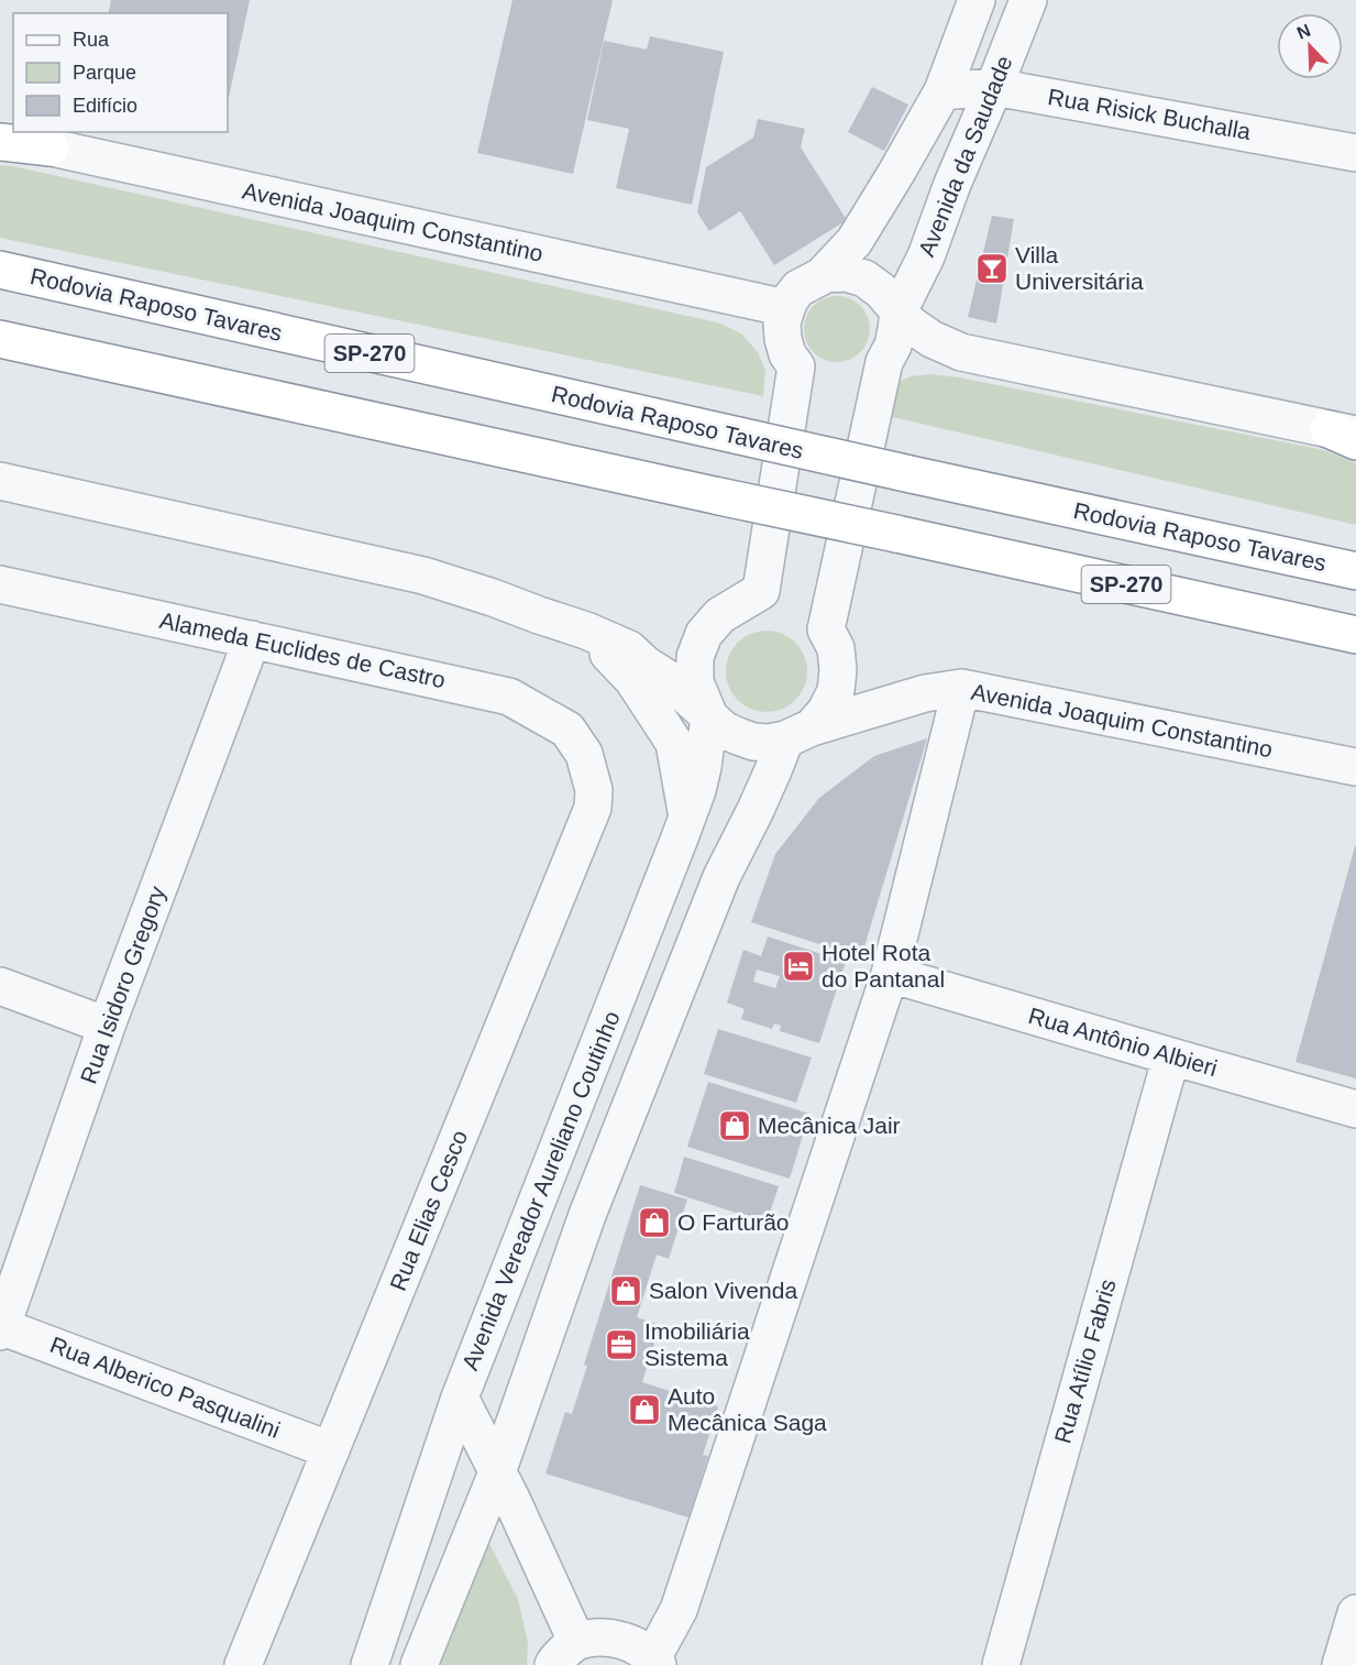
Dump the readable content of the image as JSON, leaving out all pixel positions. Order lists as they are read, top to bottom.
{
  "streets": {
    "highway": ["Rodovia Raposo Tavares", "SP-270"],
    "street": [
      "Rua Risick Buchalla",
      "Avenida da Saudade",
      "Avenida Joaquim Constantino",
      "Alameda Euclides de Castro",
      "Rua Isidoro Gregory",
      "Rua Antônio Albieri",
      "Avenida Vereador Aureliano Coutinho",
      "Rua Elias Cesco",
      "Rua Atílio Fabris",
      "Rua Alberico Pasqualini"
    ]
  },
  "crossings": [
    ["Rua Risick Buchalla", "Avenida da Saudade"],
    ["Avenida da Saudade", "Avenida Joaquim Constantino"],
    ["Avenida Joaquim Constantino", "Avenida Vereador Aureliano Coutinho"],
    ["Alameda Euclides de Castro", "Rua Isidoro Gregory"],
    ["Alameda Euclides de Castro", "Rua Elias Cesco"],
    ["Rua Isidoro Gregory", "Rua Alberico Pasqualini"],
    ["Rua Antônio Albieri", "Rua Atílio Fabris"],
    ["Rua Elias Cesco", "Rua Alberico Pasqualini"]
  ],
  "places": {
    "bar": ["Villa Universitária"],
    "hotel": ["Hotel Rota do Pantanal"],
    "shop": [
      "Mecânica Jair",
      "O Farturão",
      "Salon Vivenda",
      "Auto Mecânica Saga"
    ],
    "office": ["Imobiliária Sistema"]
  },
  "legend": ["Rua", "Parque", "Edifício"],
  "north": "top left"
}
